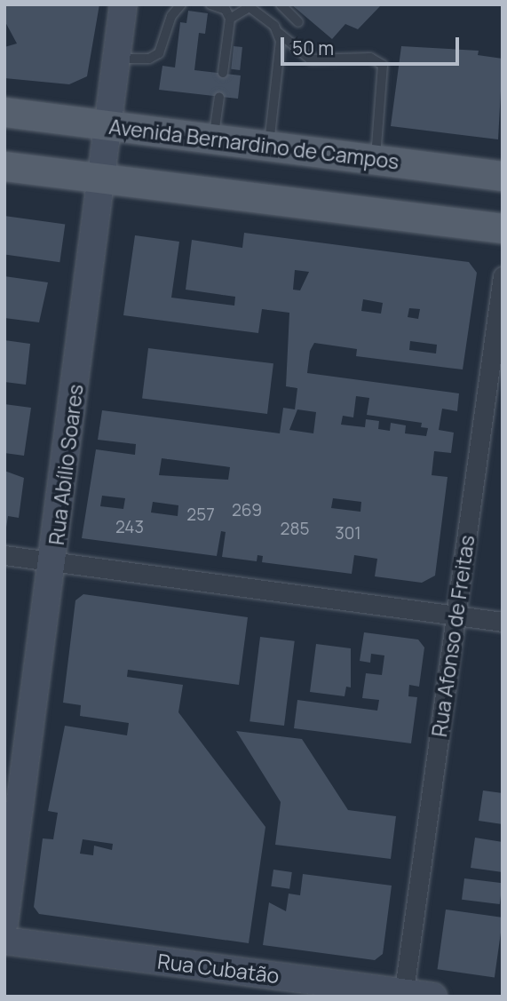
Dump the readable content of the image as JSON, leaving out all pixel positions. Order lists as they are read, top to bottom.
{
  "streets": {
    "main road": ["Avenida Bernardino de Campos"],
    "street": ["Rua Abílio Soares", "Rua Afonso de Freitas", "Rua Cubatão"]
  },
  "crossings": [
    ["Avenida Bernardino de Campos", "Rua Abílio Soares"],
    ["Rua Afonso de Freitas", "Rua Cubatão"]
  ],
  "house_numbers": [
    "269",
    "257",
    "243",
    "285",
    "301"
  ],
  "scale_bar": "50 m"
}
